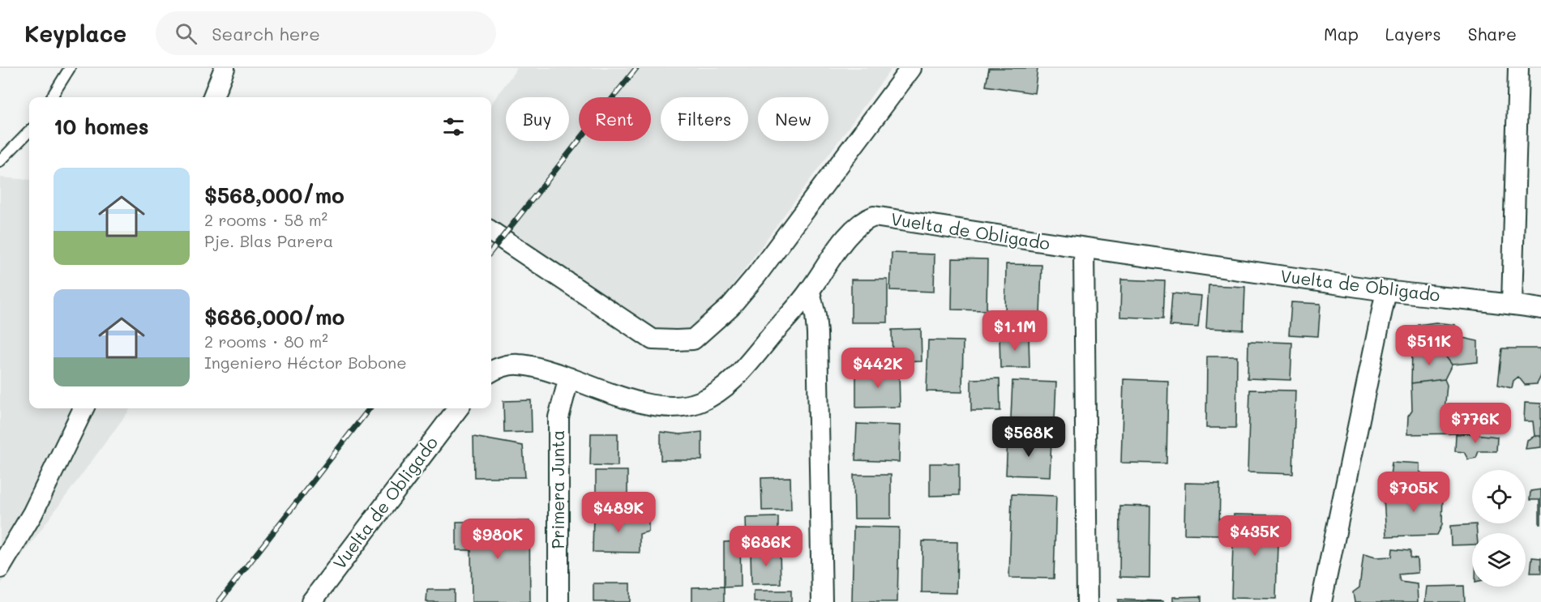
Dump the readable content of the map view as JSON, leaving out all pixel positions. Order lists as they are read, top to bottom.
{
  "streets": {
    "street": ["Vuelta de Obligado", "Primera Junta"]
  },
  "crossings": [
    ["Vuelta de Obligado", "Primera Junta"]
  ],
  "page": {
    "header": "Keyplace",
    "search": "Search here",
    "nav": ["Map", "Layers", "Share"],
    "chip": [
      "Buy",
      "Rent",
      "Filters",
      "New"
    ],
    "heading": "10 homes",
    "list": [
      {
        "name": "$568,000/mo",
        "note": "2 rooms · 58 m² · Pje. Blas Parera"
      },
      {
        "name": "$686,000/mo",
        "note": "2 rooms · 80 m² · Ingeniero Héctor Bobone"
      }
    ],
    "price": [
      "$1.1M",
      "$511K",
      "$442K",
      "$776K",
      "$568K",
      "$705K",
      "$489K",
      "$435K",
      "$980K",
      "$686K"
    ]
  }
}
